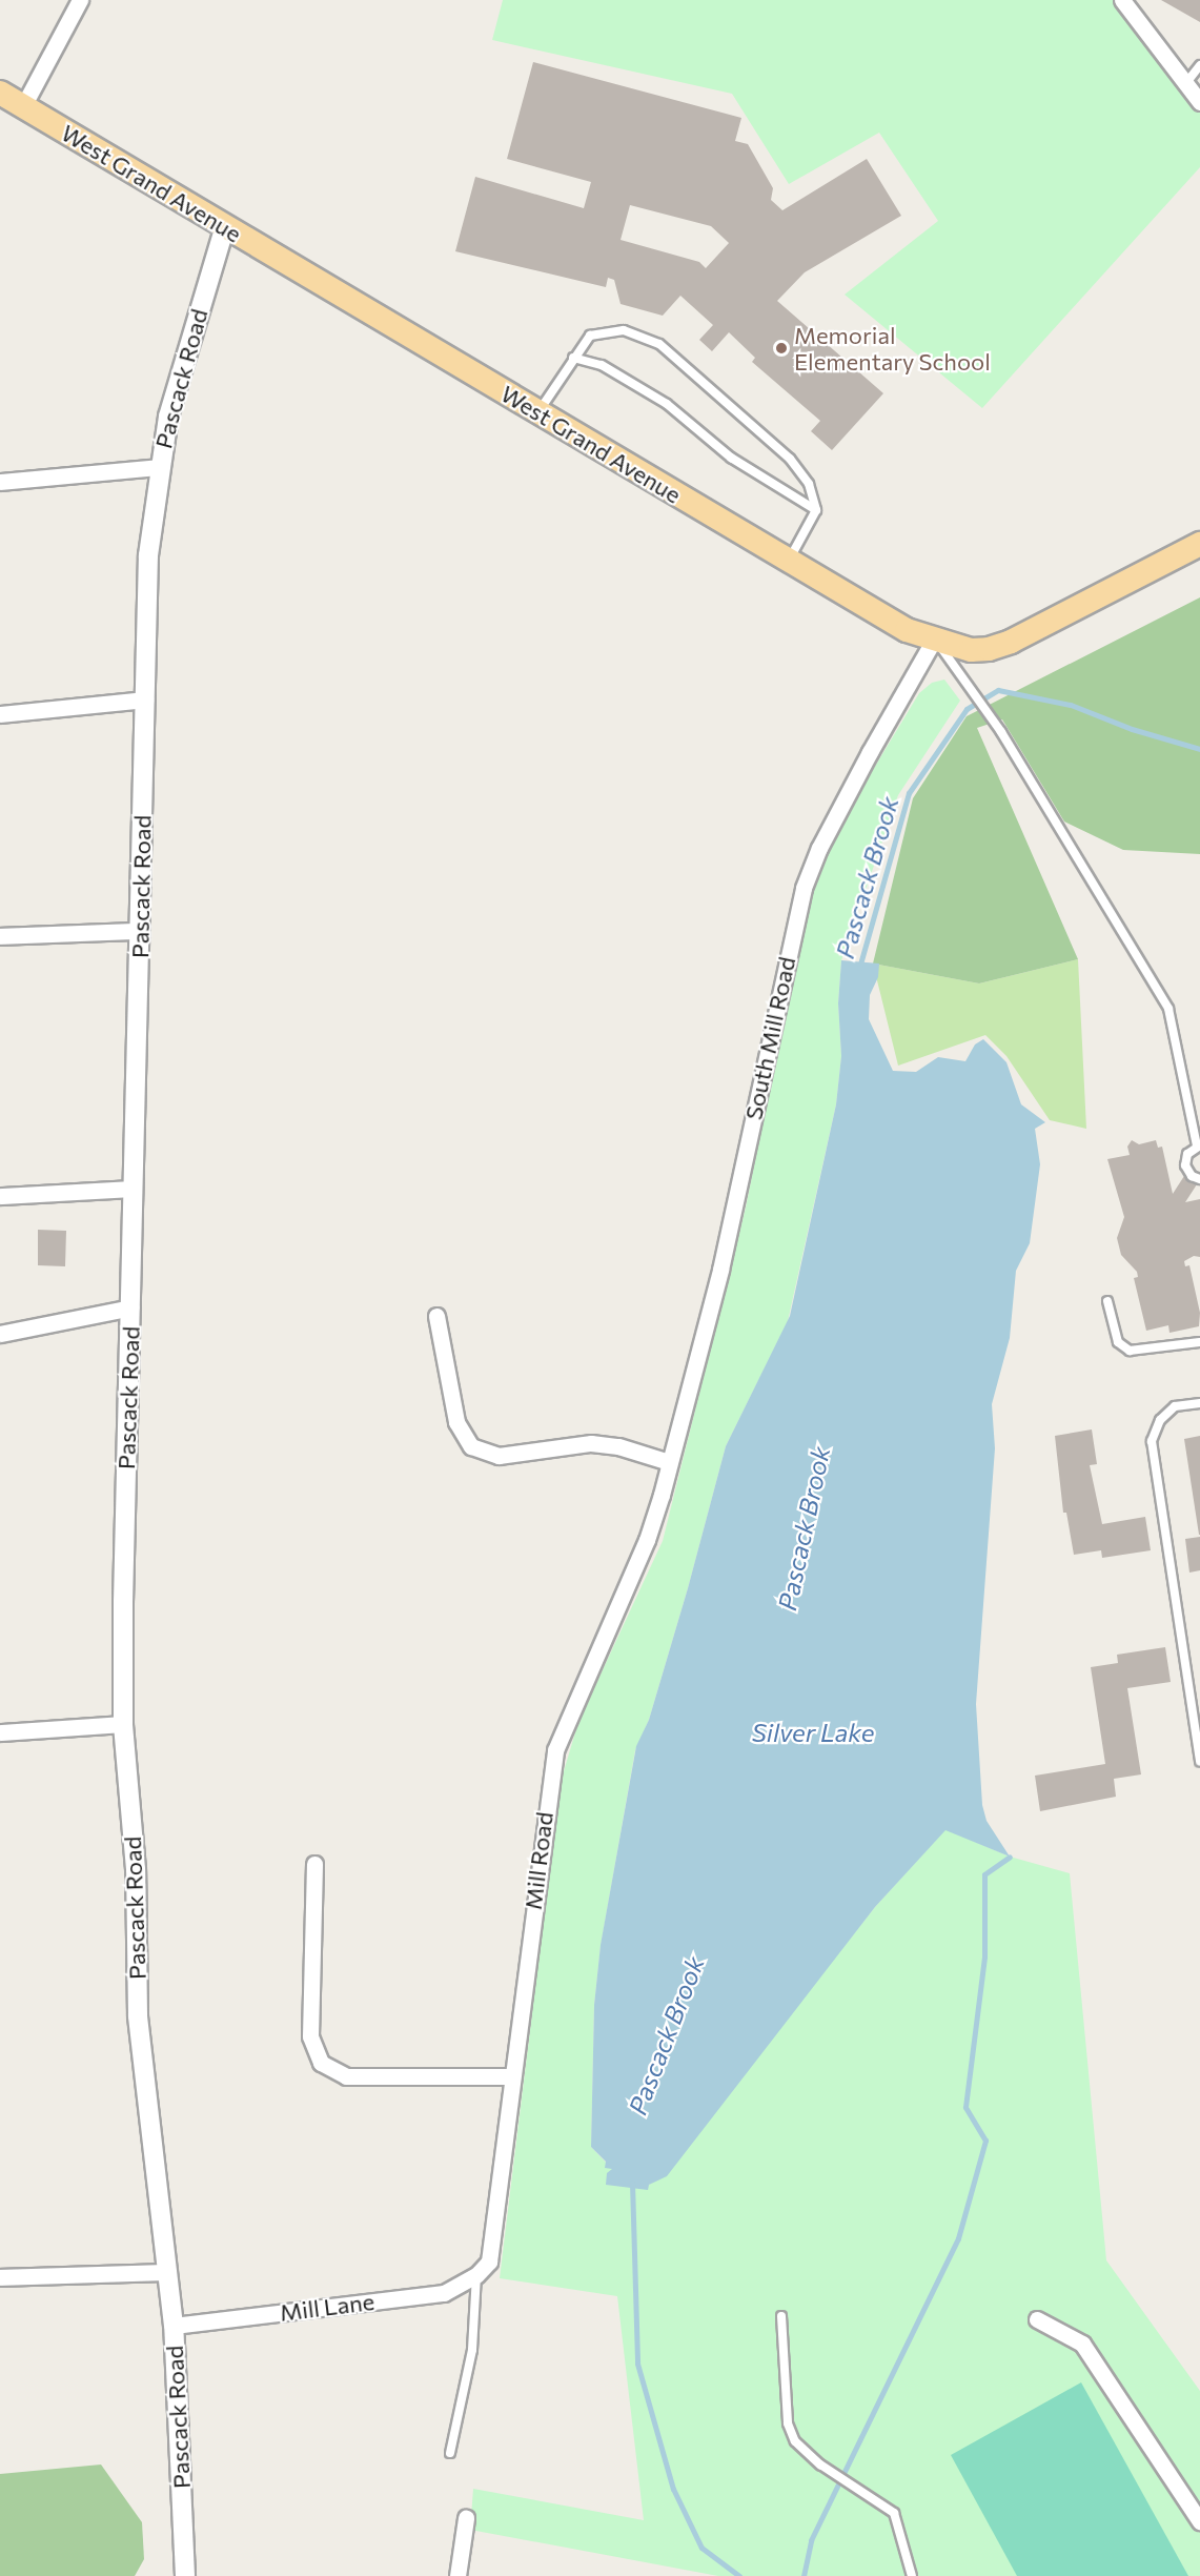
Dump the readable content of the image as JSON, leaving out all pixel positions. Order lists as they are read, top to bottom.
{
  "streets": {
    "main road": ["West Grand Avenue"],
    "street": [
      "Pascack Road",
      "South Mill Road",
      "Mill Road",
      "Mill Lane"
    ]
  },
  "crossings": [
    ["West Grand Avenue", "Pascack Road"],
    ["West Grand Avenue", "South Mill Road"],
    ["Pascack Road", "Mill Lane"],
    ["South Mill Road", "Mill Road"],
    ["Mill Road", "Mill Lane"]
  ],
  "water": ["Pascack Brook", "Silver Lake"],
  "places": ["Memorial Elementary School"]
}
